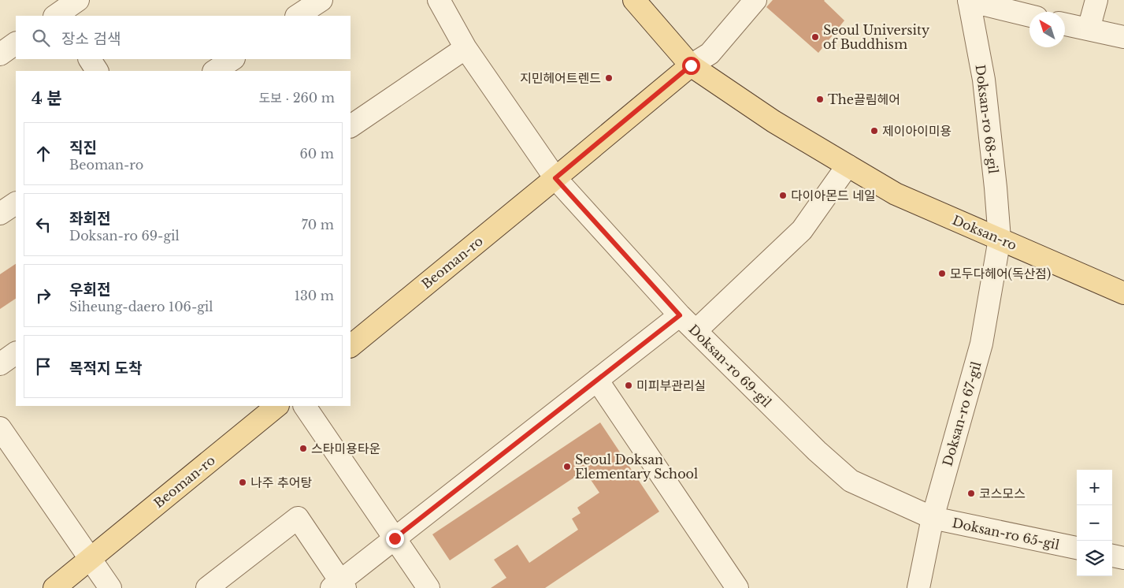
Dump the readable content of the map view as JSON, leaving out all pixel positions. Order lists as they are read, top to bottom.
{
  "streets": {
    "main road": ["Doksan-ro", "Beoman-ro"],
    "street": [
      "Doksan-ro 68-gil",
      "Doksan-ro 69-gil",
      "Doksan-ro 67-gil",
      "Doksan-ro 65-gil"
    ]
  },
  "crossings": [
    ["Doksan-ro 68-gil", "Doksan-ro"],
    ["Doksan-ro 68-gil", "Doksan-ro 67-gil"],
    ["Doksan-ro", "Beoman-ro"],
    ["Doksan-ro", "Doksan-ro 67-gil"],
    ["Beoman-ro", "Doksan-ro 69-gil"],
    ["Doksan-ro 69-gil", "Doksan-ro 67-gil"],
    ["Doksan-ro 69-gil", "Doksan-ro 65-gil"],
    ["Doksan-ro 67-gil", "Doksan-ro 65-gil"]
  ],
  "places": [
    "Seoul University of Buddhism",
    "지민헤어트렌드",
    "The끌림헤어",
    "제이아이미용",
    "다이아몬드 네일",
    "모두다헤어(독산점)",
    "미피부관리실",
    "스타미용타운",
    "Seoul Doksan Elementary School",
    "나주 추어탕",
    "코스모스"
  ],
  "north": "top left",
  "page": {
    "search": "장소 검색",
    "heading": ["4 분", "도보 · 260 m"],
    "list": [
      ["직진", "Beoman-ro", "60 m"],
      ["좌회전", "Doksan-ro 69-gil", "70 m"],
      ["우회전", "Siheung-daero 106-gil", "130 m"],
      "목적지 도착"
    ],
    "map_buttons": ["+", "−"]
  }
}
